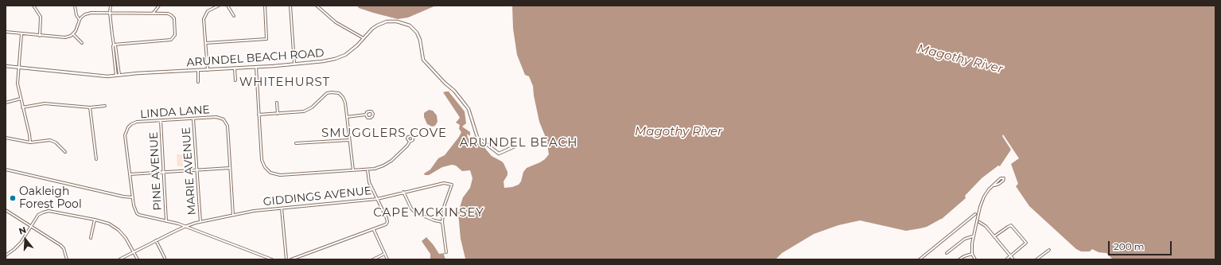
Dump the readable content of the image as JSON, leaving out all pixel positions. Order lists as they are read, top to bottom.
{
  "streets": {
    "street": [
      "ARUNDEL BEACH ROAD",
      "LINDA LANE",
      "PINE AVENUE",
      "MARIE AVENUE",
      "GIDDINGS AVENUE"
    ]
  },
  "crossings": [
    ["LINDA LANE", "PINE AVENUE"],
    ["LINDA LANE", "MARIE AVENUE"],
    ["MARIE AVENUE", "GIDDINGS AVENUE"]
  ],
  "districts": [
    "WHITEHURST",
    "SMUGGLERS COVE",
    "ARUNDEL BEACH",
    "CAPE MCKINSEY"
  ],
  "water": ["Magothy River"],
  "places": ["Oakleigh Forest Pool"],
  "scale_bar": "200 m",
  "north": "top"
}
